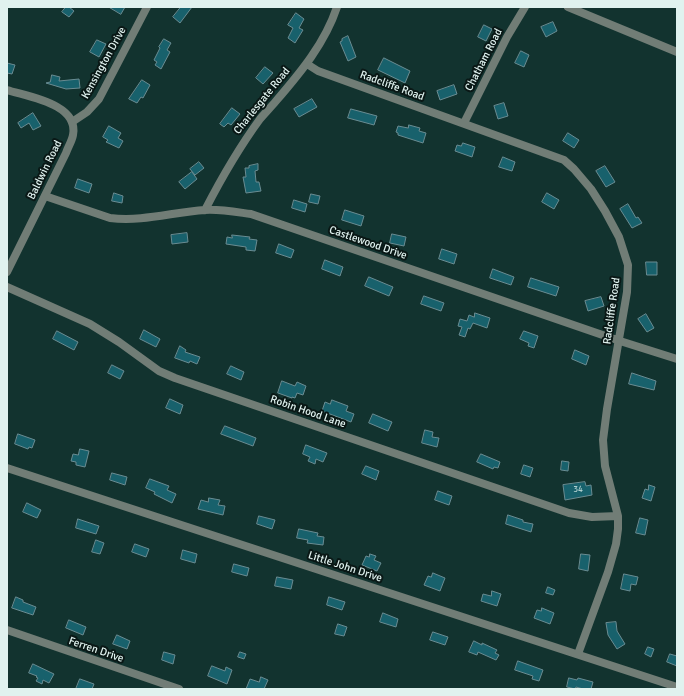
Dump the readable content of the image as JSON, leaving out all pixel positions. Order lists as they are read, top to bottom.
{
  "streets": {
    "street": [
      "Chatham Road",
      "Kensington Drive",
      "Radcliffe Road",
      "Charlesgate Road",
      "Baldwin Road",
      "Castlewood Drive",
      "Robin Hood Lane",
      "Little John Drive",
      "Ferren Drive"
    ]
  },
  "crossings": [
    ["Chatham Road", "Radcliffe Road"],
    ["Kensington Drive", "Baldwin Road"],
    ["Radcliffe Road", "Charlesgate Road"],
    ["Radcliffe Road", "Castlewood Drive"],
    ["Radcliffe Road", "Robin Hood Lane"],
    ["Radcliffe Road", "Little John Drive"],
    ["Charlesgate Road", "Castlewood Drive"],
    ["Baldwin Road", "Castlewood Drive"]
  ],
  "house_numbers": ["34"]
}
